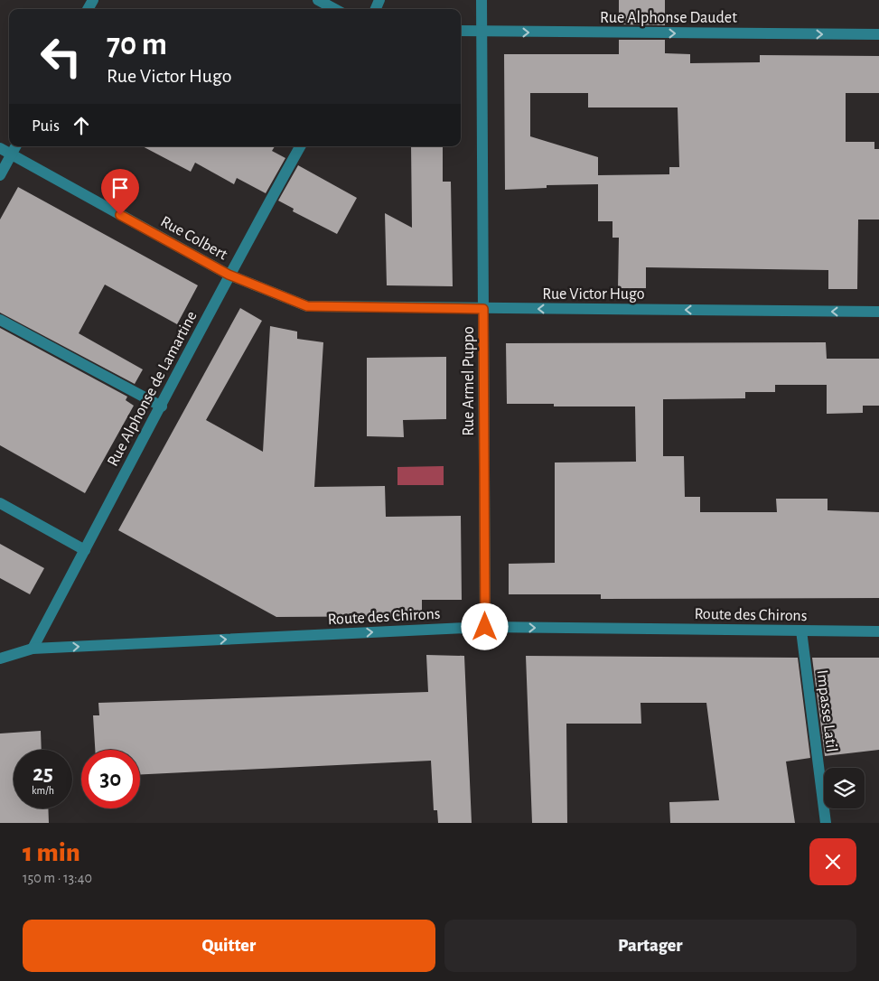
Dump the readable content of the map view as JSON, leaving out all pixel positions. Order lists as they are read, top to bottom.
{
  "streets": {
    "street": [
      "Rue Alphonse Daudet",
      "Rue Colbert",
      "Rue Victor Hugo",
      "Rue Armel Puppo",
      "Rue Alphonse de Lamartine",
      "Route des Chirons",
      "Impasse Latil"
    ]
  },
  "crossings": [
    ["Rue Alphonse Daudet", "Rue Armel Puppo"],
    ["Rue Colbert", "Rue Victor Hugo"],
    ["Rue Colbert", "Rue Alphonse de Lamartine"],
    ["Rue Victor Hugo", "Rue Armel Puppo"],
    ["Rue Armel Puppo", "Route des Chirons"],
    ["Rue Alphonse de Lamartine", "Route des Chirons"],
    ["Route des Chirons", "Impasse Latil"]
  ],
  "one_way": ["Rue Alphonse Daudet", "Rue Victor Hugo", "Route des Chirons"],
  "page": {
    "turn": ["70 m", "Rue Victor Hugo"],
    "then": "Puis",
    "speed": "25 km/h",
    "limit": "30",
    "heading": ["1 min", "150 m · 13:40"],
    "buttons": ["Quitter", "Partager"]
  }
}
